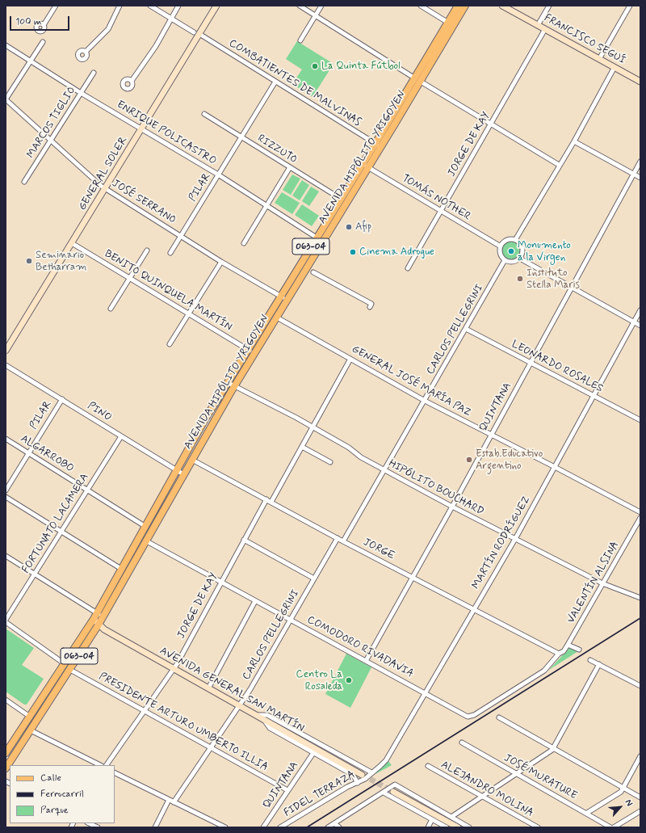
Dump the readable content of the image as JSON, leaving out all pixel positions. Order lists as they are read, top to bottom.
{
  "streets": {
    "main road": ["AVENIDA HIPÓLITO YRIGOYEN", "063-04"],
    "street": [
      "FRANCISCO SEGUÍ",
      "COMBATIENTES DE MALVINAS",
      "MARCOS TIGLIO",
      "ENRIQUE POLICASTRO",
      "JORGE DE KAY",
      "RIZZUTO",
      "GENERAL SOLER",
      "PILAR",
      "TOMÁS NOTHER",
      "JOSÉ SERRANO",
      "BENITO QUINQUELA MARTÍN",
      "CARLOS PELLEGRINI",
      "LEONARDO ROSALES",
      "GENERAL JOSÉ MARÍA PAZ",
      "QUINTANA",
      "PINO",
      "ALGARROBO",
      "HIPÓLITO BOUCHARD",
      "FORTUNATO LACAMERA",
      "MARTÍN RODRÍGUEZ",
      "JORGE",
      "VALENTÍN ALSINA",
      "COMODORO RIVADAVIA",
      "AVENIDA GENERAL SAN MARTÍN",
      "PRESIDENTE ARTURO UMBERTO ILLIA",
      "JOSÉ MURATURE",
      "ALEJANDRO MOLINA",
      "FIDEL TERRAZA"
    ]
  },
  "crossings": [
    ["FRANCISCO SEGUÍ", "JORGE DE KAY"],
    ["COMBATIENTES DE MALVINAS", "AVENIDA HIPÓLITO YRIGOYEN"],
    ["COMBATIENTES DE MALVINAS", "GENERAL SOLER"],
    ["COMBATIENTES DE MALVINAS", "PILAR"],
    ["MARCOS TIGLIO", "ENRIQUE POLICASTRO"],
    ["MARCOS TIGLIO", "JOSÉ SERRANO"],
    ["ENRIQUE POLICASTRO", "AVENIDA HIPÓLITO YRIGOYEN"],
    ["ENRIQUE POLICASTRO", "GENERAL SOLER"],
    ["ENRIQUE POLICASTRO", "PILAR"],
    ["JORGE DE KAY", "TOMÁS NOTHER"],
    ["JORGE DE KAY", "JORGE"],
    ["JORGE DE KAY", "COMODORO RIVADAVIA"],
    ["JORGE DE KAY", "AVENIDA GENERAL SAN MARTÍN"],
    ["JORGE DE KAY", "PRESIDENTE ARTURO UMBERTO ILLIA"],
    ["RIZZUTO", "AVENIDA HIPÓLITO YRIGOYEN"],
    ["RIZZUTO", "PILAR"],
    ["AVENIDA HIPÓLITO YRIGOYEN", "TOMÁS NOTHER"],
    ["AVENIDA HIPÓLITO YRIGOYEN", "JOSÉ SERRANO"],
    ["AVENIDA HIPÓLITO YRIGOYEN", "BENITO QUINQUELA MARTÍN"],
    ["AVENIDA HIPÓLITO YRIGOYEN", "GENERAL JOSÉ MARÍA PAZ"],
    ["AVENIDA HIPÓLITO YRIGOYEN", "PINO"],
    ["AVENIDA HIPÓLITO YRIGOYEN", "ALGARROBO"],
    ["AVENIDA HIPÓLITO YRIGOYEN", "HIPÓLITO BOUCHARD"],
    ["AVENIDA HIPÓLITO YRIGOYEN", "JORGE"],
    ["AVENIDA HIPÓLITO YRIGOYEN", "COMODORO RIVADAVIA"],
    ["AVENIDA HIPÓLITO YRIGOYEN", "AVENIDA GENERAL SAN MARTÍN"],
    ["AVENIDA HIPÓLITO YRIGOYEN", "PRESIDENTE ARTURO UMBERTO ILLIA"],
    ["GENERAL SOLER", "JOSÉ SERRANO"],
    ["GENERAL SOLER", "BENITO QUINQUELA MARTÍN"],
    ["PILAR", "JOSÉ SERRANO"],
    ["PILAR", "PINO"],
    ["PILAR", "ALGARROBO"],
    ["TOMÁS NOTHER", "CARLOS PELLEGRINI"],
    ["CARLOS PELLEGRINI", "LEONARDO ROSALES"],
    ["CARLOS PELLEGRINI", "GENERAL JOSÉ MARÍA PAZ"],
    ["CARLOS PELLEGRINI", "HIPÓLITO BOUCHARD"],
    ["CARLOS PELLEGRINI", "JORGE"],
    ["CARLOS PELLEGRINI", "COMODORO RIVADAVIA"],
    ["CARLOS PELLEGRINI", "AVENIDA GENERAL SAN MARTÍN"],
    ["CARLOS PELLEGRINI", "PRESIDENTE ARTURO UMBERTO ILLIA"],
    ["LEONARDO ROSALES", "QUINTANA"],
    ["LEONARDO ROSALES", "MARTÍN RODRÍGUEZ"],
    ["GENERAL JOSÉ MARÍA PAZ", "QUINTANA"],
    ["GENERAL JOSÉ MARÍA PAZ", "MARTÍN RODRÍGUEZ"],
    ["QUINTANA", "HIPÓLITO BOUCHARD"],
    ["QUINTANA", "JORGE"],
    ["QUINTANA", "COMODORO RIVADAVIA"],
    ["QUINTANA", "PRESIDENTE ARTURO UMBERTO ILLIA"],
    ["PINO", "FORTUNATO LACAMERA"],
    ["ALGARROBO", "FORTUNATO LACAMERA"],
    ["HIPÓLITO BOUCHARD", "MARTÍN RODRÍGUEZ"],
    ["HIPÓLITO BOUCHARD", "VALENTÍN ALSINA"],
    ["MARTÍN RODRÍGUEZ", "JORGE"],
    ["MARTÍN RODRÍGUEZ", "COMODORO RIVADAVIA"],
    ["MARTÍN RODRÍGUEZ", "AVENIDA GENERAL SAN MARTÍN"],
    ["MARTÍN RODRÍGUEZ", "FIDEL TERRAZA"],
    ["JORGE", "VALENTÍN ALSINA"],
    ["JORGE", "COMODORO RIVADAVIA"],
    ["VALENTÍN ALSINA", "COMODORO RIVADAVIA"],
    ["AVENIDA GENERAL SAN MARTÍN", "FIDEL TERRAZA"]
  ],
  "places": [
    "La Quinta Fútbol",
    "Afip",
    "Monumento a la Virgen",
    "Cinema Adrogue",
    "Seminario Betharram",
    "Instituto Stella Maris",
    "Estab.Educativo Argentino",
    "Centro La Rosaleda"
  ],
  "legend": ["Calle", "Ferrocarril", "Parque"],
  "scale_bar": "100 m",
  "north": "top right"
}
